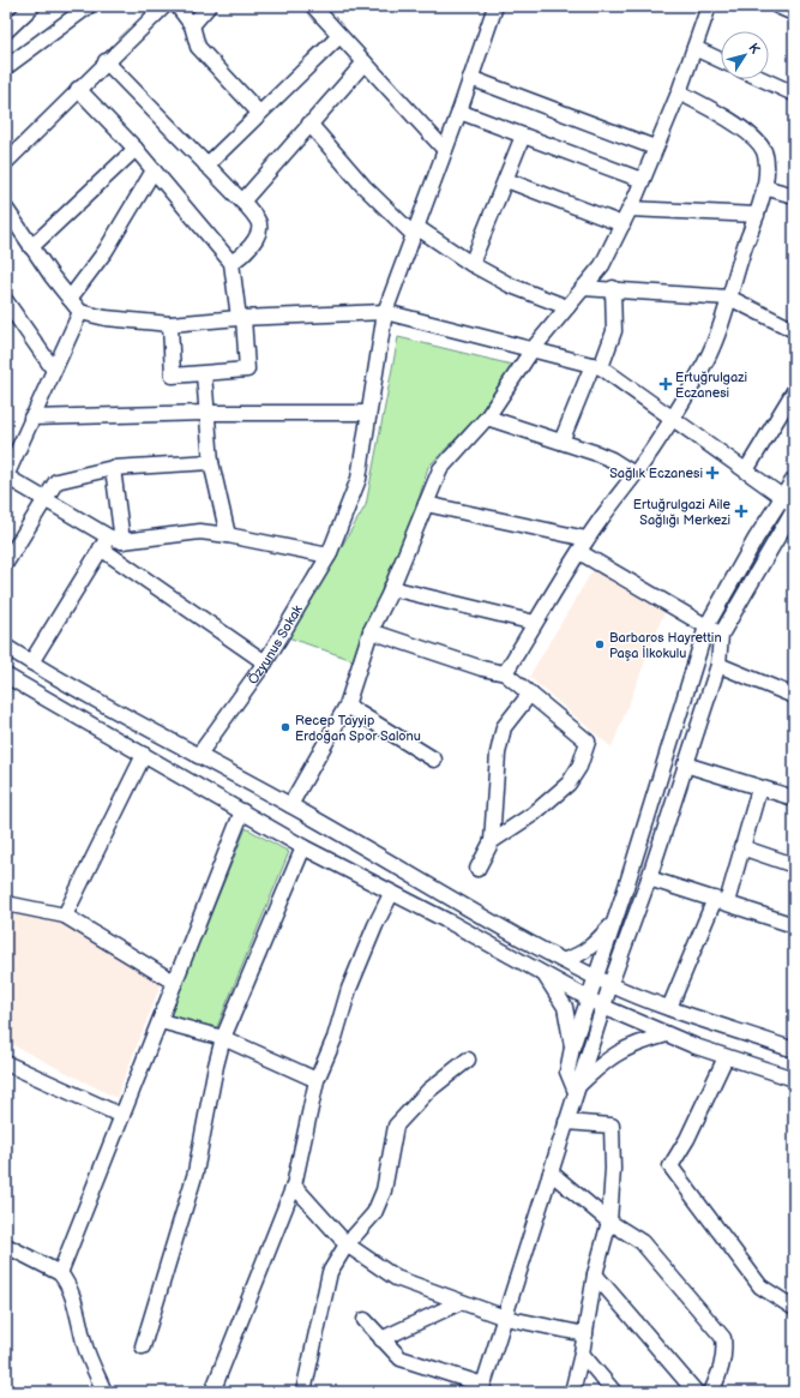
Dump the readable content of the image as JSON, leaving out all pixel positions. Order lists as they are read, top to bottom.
{
  "streets": {
    "street": ["Özyunus Sokak"]
  },
  "places": {
    "health": ["Ertuğrulgazi Eczanesi", "Sağlık Eczanesi", "Ertuğrulgazi Aile Sağlığı Merkezi"],
    "other": ["Barbaros Hayrettin Paşa İlkokulu", "Recep Tayyip Erdoğan Spor Salonu"]
  },
  "north": "top right"
}
